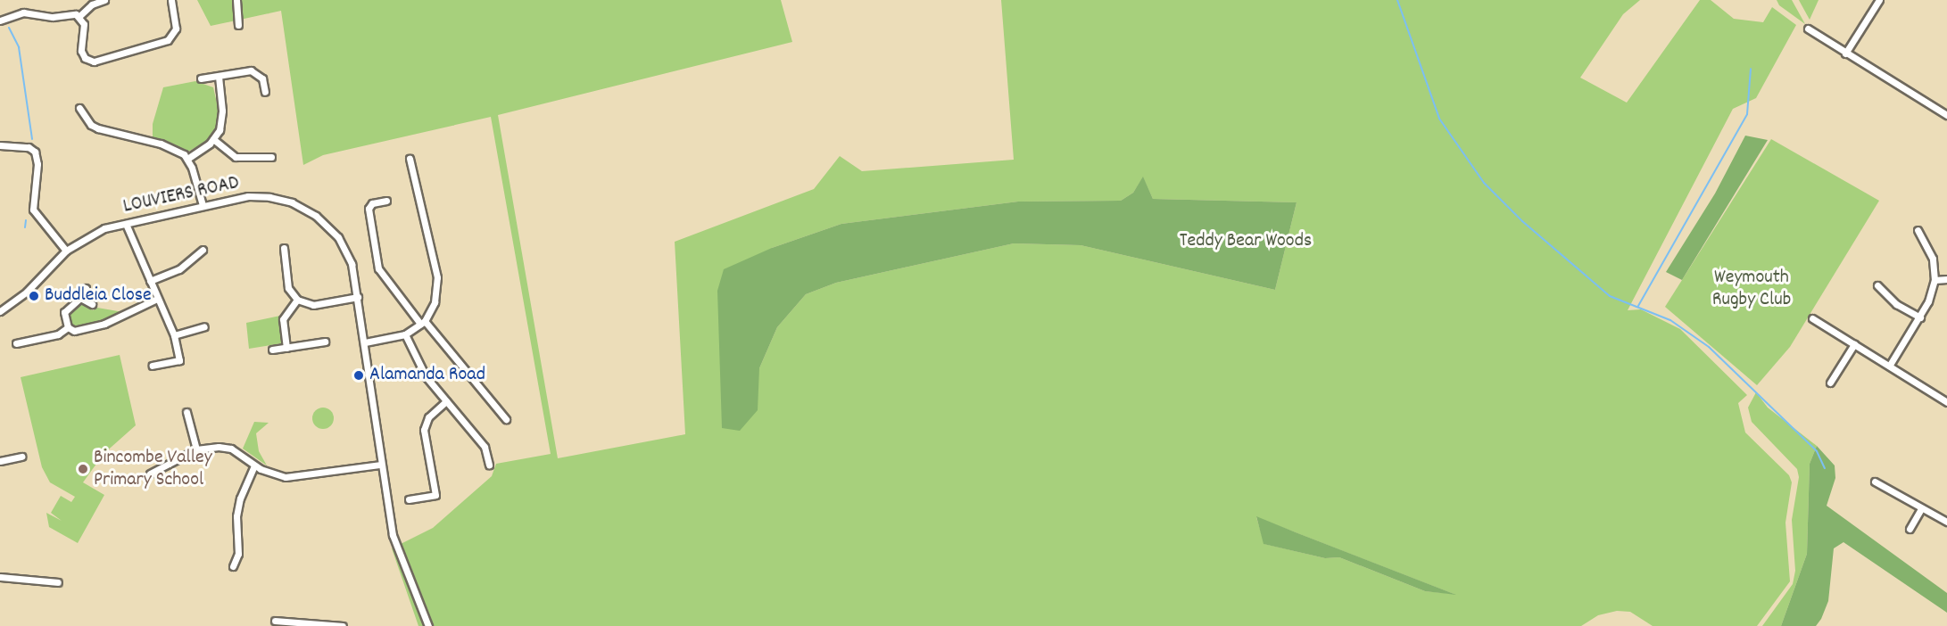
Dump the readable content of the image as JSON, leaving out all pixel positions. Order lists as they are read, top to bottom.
{
  "streets": {
    "street": ["LOUVIERS ROAD"]
  },
  "parks": ["Teddy Bear Woods", "Weymouth Rugby Club"],
  "places": ["Buddleia Close", "Alamanda Road", "Bincombe Valley Primary School"]
}
